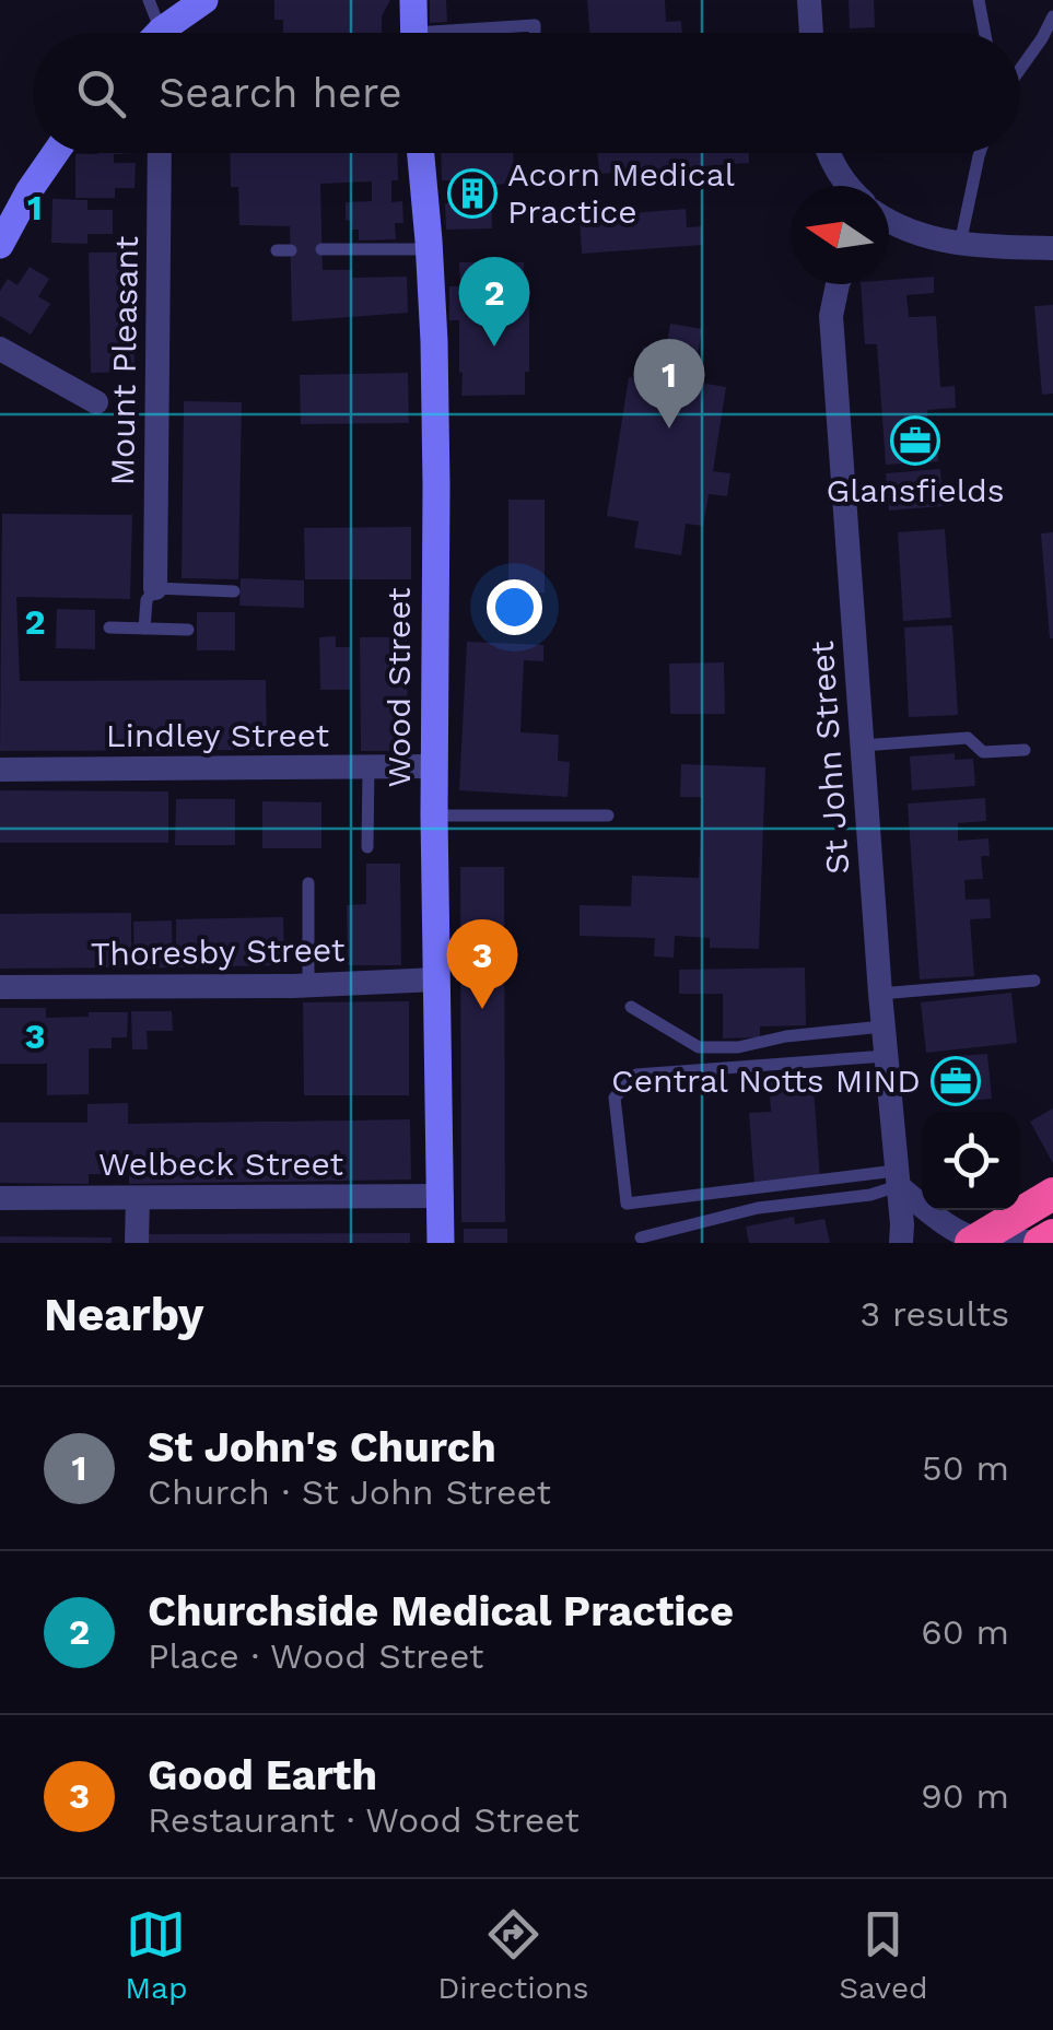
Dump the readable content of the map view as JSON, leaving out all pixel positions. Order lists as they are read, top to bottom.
{
  "streets": {
    "street": [
      "Mount Pleasant",
      "Wood Street",
      "Lindley Street",
      "St John Street",
      "Thoresby Street",
      "Welbeck Street"
    ]
  },
  "crossings": [
    ["Wood Street", "Lindley Street"],
    ["Wood Street", "Thoresby Street"],
    ["Wood Street", "Welbeck Street"]
  ],
  "places": {
    "building": ["Acorn Medical Practice"],
    "office": ["Glansfields", "Central Notts MIND"]
  },
  "north": "left",
  "page": {
    "search": "Search here",
    "pins": ["2", "1", "3"],
    "heading": ["Nearby", "3 results"],
    "list": [
      {
        "mark": "1",
        "name": "St John's Church",
        "note": "Church · St John Street",
        "value": "50 m"
      },
      {
        "mark": "2",
        "name": "Churchside Medical Practice",
        "note": "Place · Wood Street",
        "value": "60 m"
      },
      {
        "mark": "3",
        "name": "Good Earth",
        "note": "Restaurant · Wood Street",
        "value": "90 m"
      }
    ],
    "nav": ["Map", "Directions", "Saved"]
  },
  "grid": {
    "rows": ["1", "2", "3"]
  }
}
